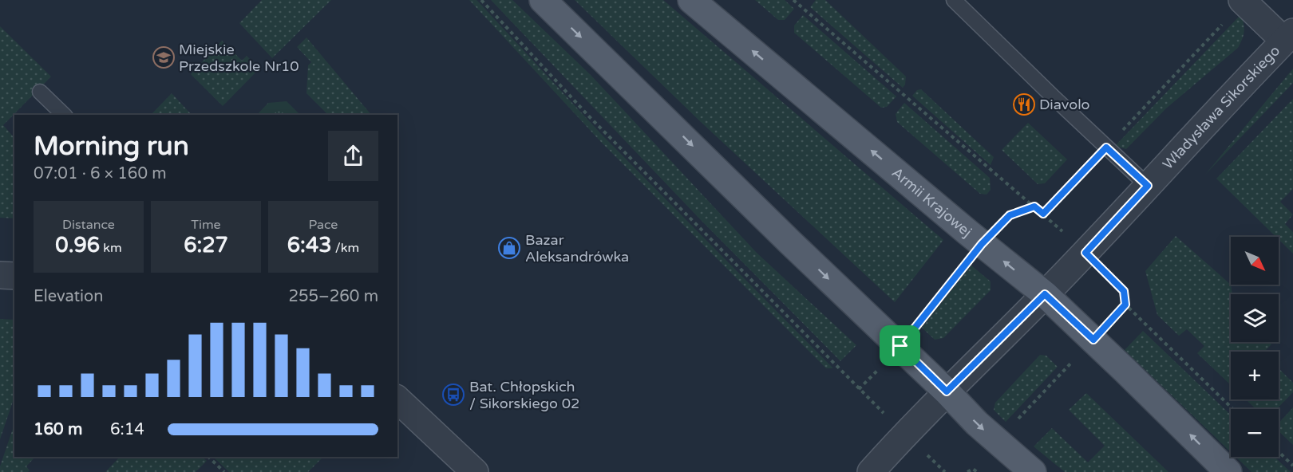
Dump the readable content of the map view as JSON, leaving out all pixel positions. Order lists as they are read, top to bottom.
{
  "streets": {
    "main road": ["Armii Krajowej"],
    "street": ["Władysława Sikorskiego"]
  },
  "crossings": [
    ["Władysława Sikorskiego", "Armii Krajowej"]
  ],
  "places": {
    "school or university": ["Miejskie Przedszkole Nr10"],
    "restaurant": ["Diavolo"],
    "shop": ["Bazar Aleksandrówka"],
    "bus stop": ["Bat. Chłopskich / Sikorskiego 02"]
  },
  "north": "bottom right",
  "page": {
    "heading": ["Morning run", "07:01 · 6 × 160 m"],
    "stats": [
      ["Distance", "0.96 km"],
      ["Time", "6:27"],
      ["Pace", "6:43 /km"]
    ],
    "map_buttons": ["+", "−"],
    "chart": ["Elevation", "255–260 m"],
    "list": [
      {
        "name": "160 m",
        "note": "6:14"
      }
    ]
  }
}
